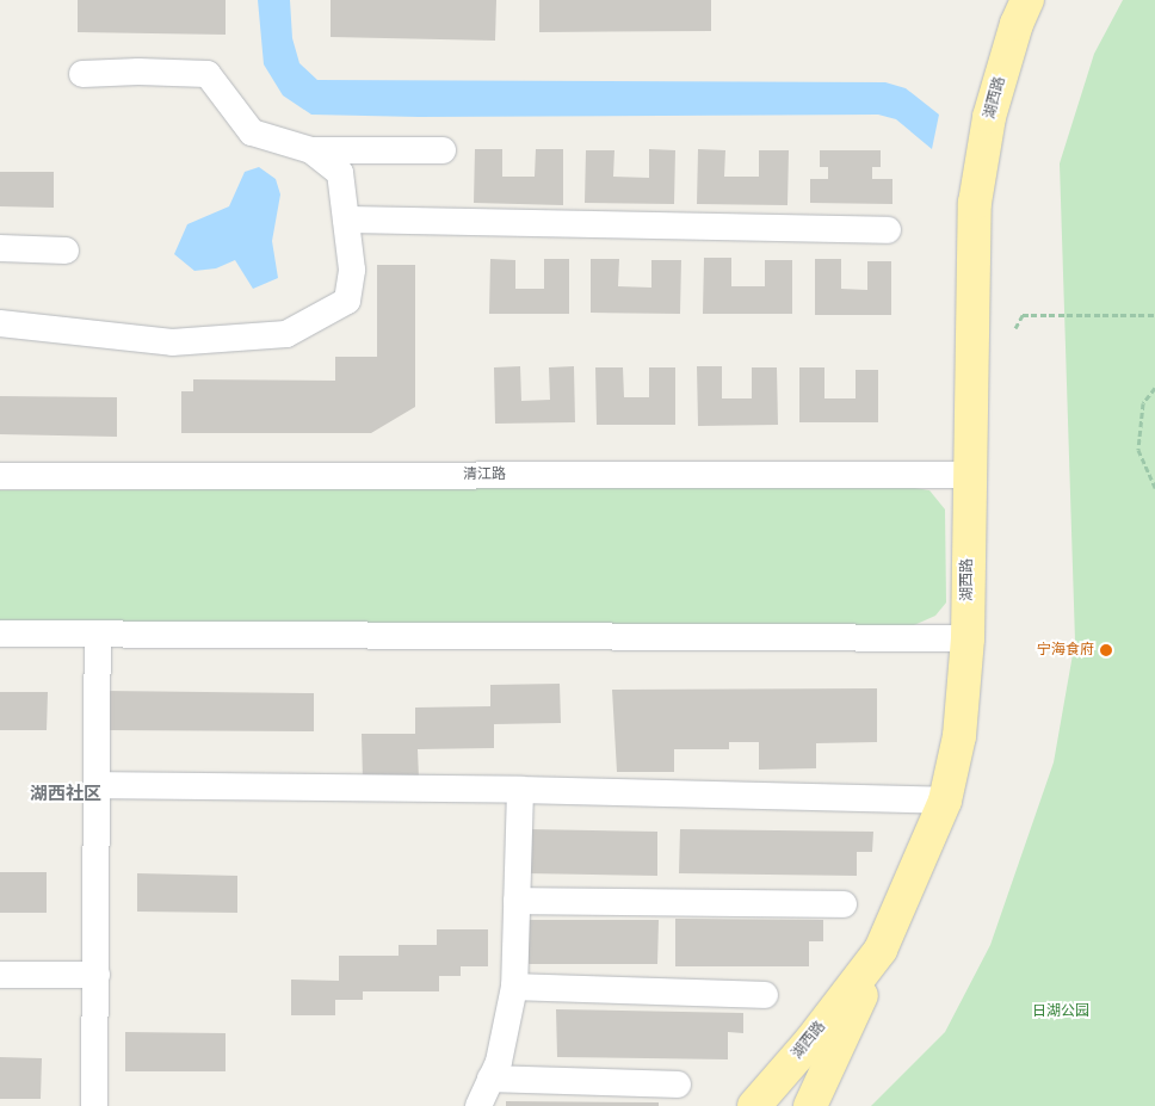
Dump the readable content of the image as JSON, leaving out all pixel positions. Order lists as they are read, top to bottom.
{
  "streets": {
    "main road": ["湖西路"],
    "street": ["清江路"]
  },
  "crossings": [
    ["湖西路", "清江路"]
  ],
  "districts": ["湖西社区"],
  "parks": ["日湖公园"],
  "places": ["宁海食府"]
}
